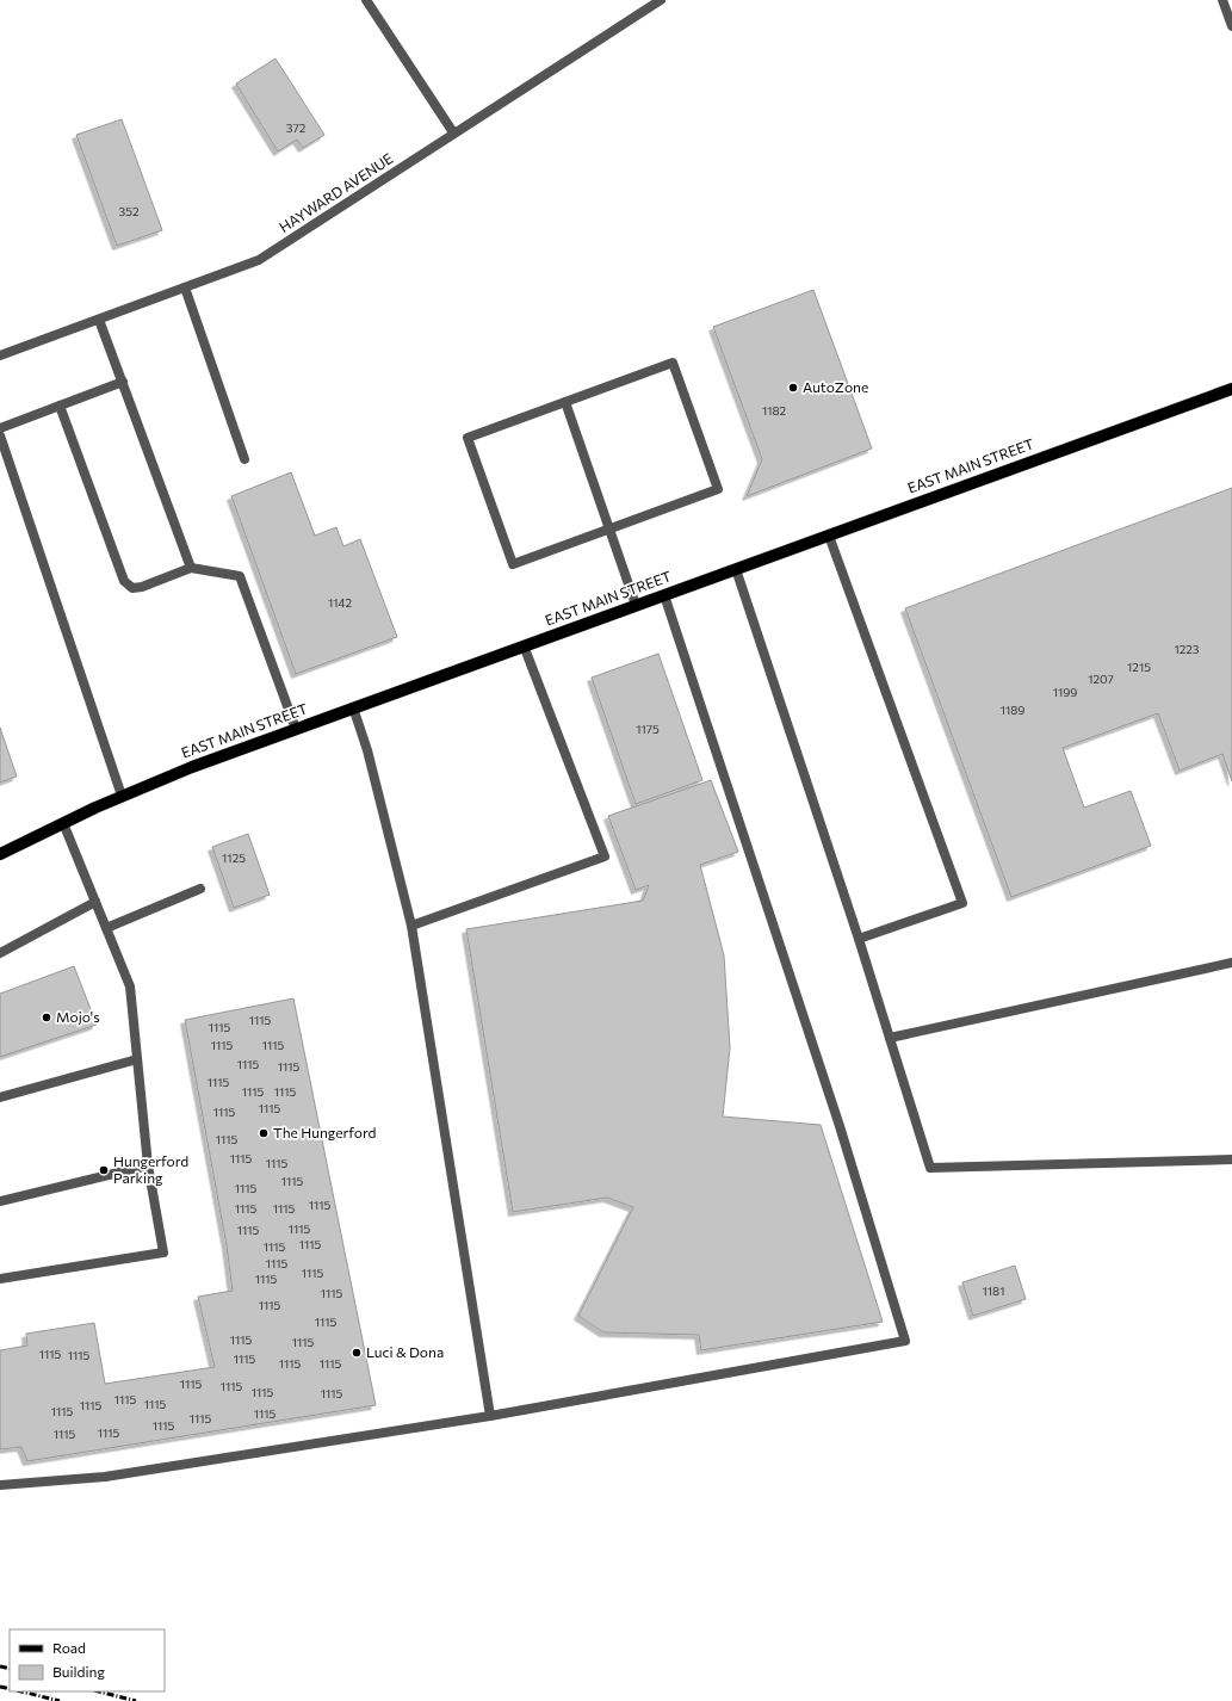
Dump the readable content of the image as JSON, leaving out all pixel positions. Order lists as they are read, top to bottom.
{
  "streets": {
    "main road": ["EAST MAIN STREET"],
    "street": ["HAYWARD AVENUE"]
  },
  "places": [
    "AutoZone",
    "Mojo's",
    "The Hungerford",
    "Hungerford Parking",
    "Luci & Dona"
  ],
  "house_numbers": [
    "372",
    "352",
    "1182",
    "1142",
    "1223",
    "1215",
    "1207",
    "1199",
    "1189",
    "1175",
    "1125",
    "1115",
    "1115",
    "1115",
    "1115",
    "1115",
    "1115",
    "1115",
    "1115",
    "1115",
    "1115",
    "1115",
    "1115",
    "1115",
    "1115",
    "1115",
    "1115",
    "1115",
    "1115",
    "1115",
    "1115",
    "1115",
    "1115",
    "1115",
    "1115",
    "1115",
    "1115",
    "1181",
    "1115",
    "1115",
    "1115",
    "1115",
    "1115",
    "1115",
    "1115",
    "1115",
    "1115",
    "1115",
    "1115",
    "1115",
    "1115",
    "1115",
    "1115",
    "1115",
    "1115",
    "1115",
    "1115",
    "1115",
    "1115",
    "1115",
    "1115"
  ],
  "legend": ["Road", "Building"]
}
